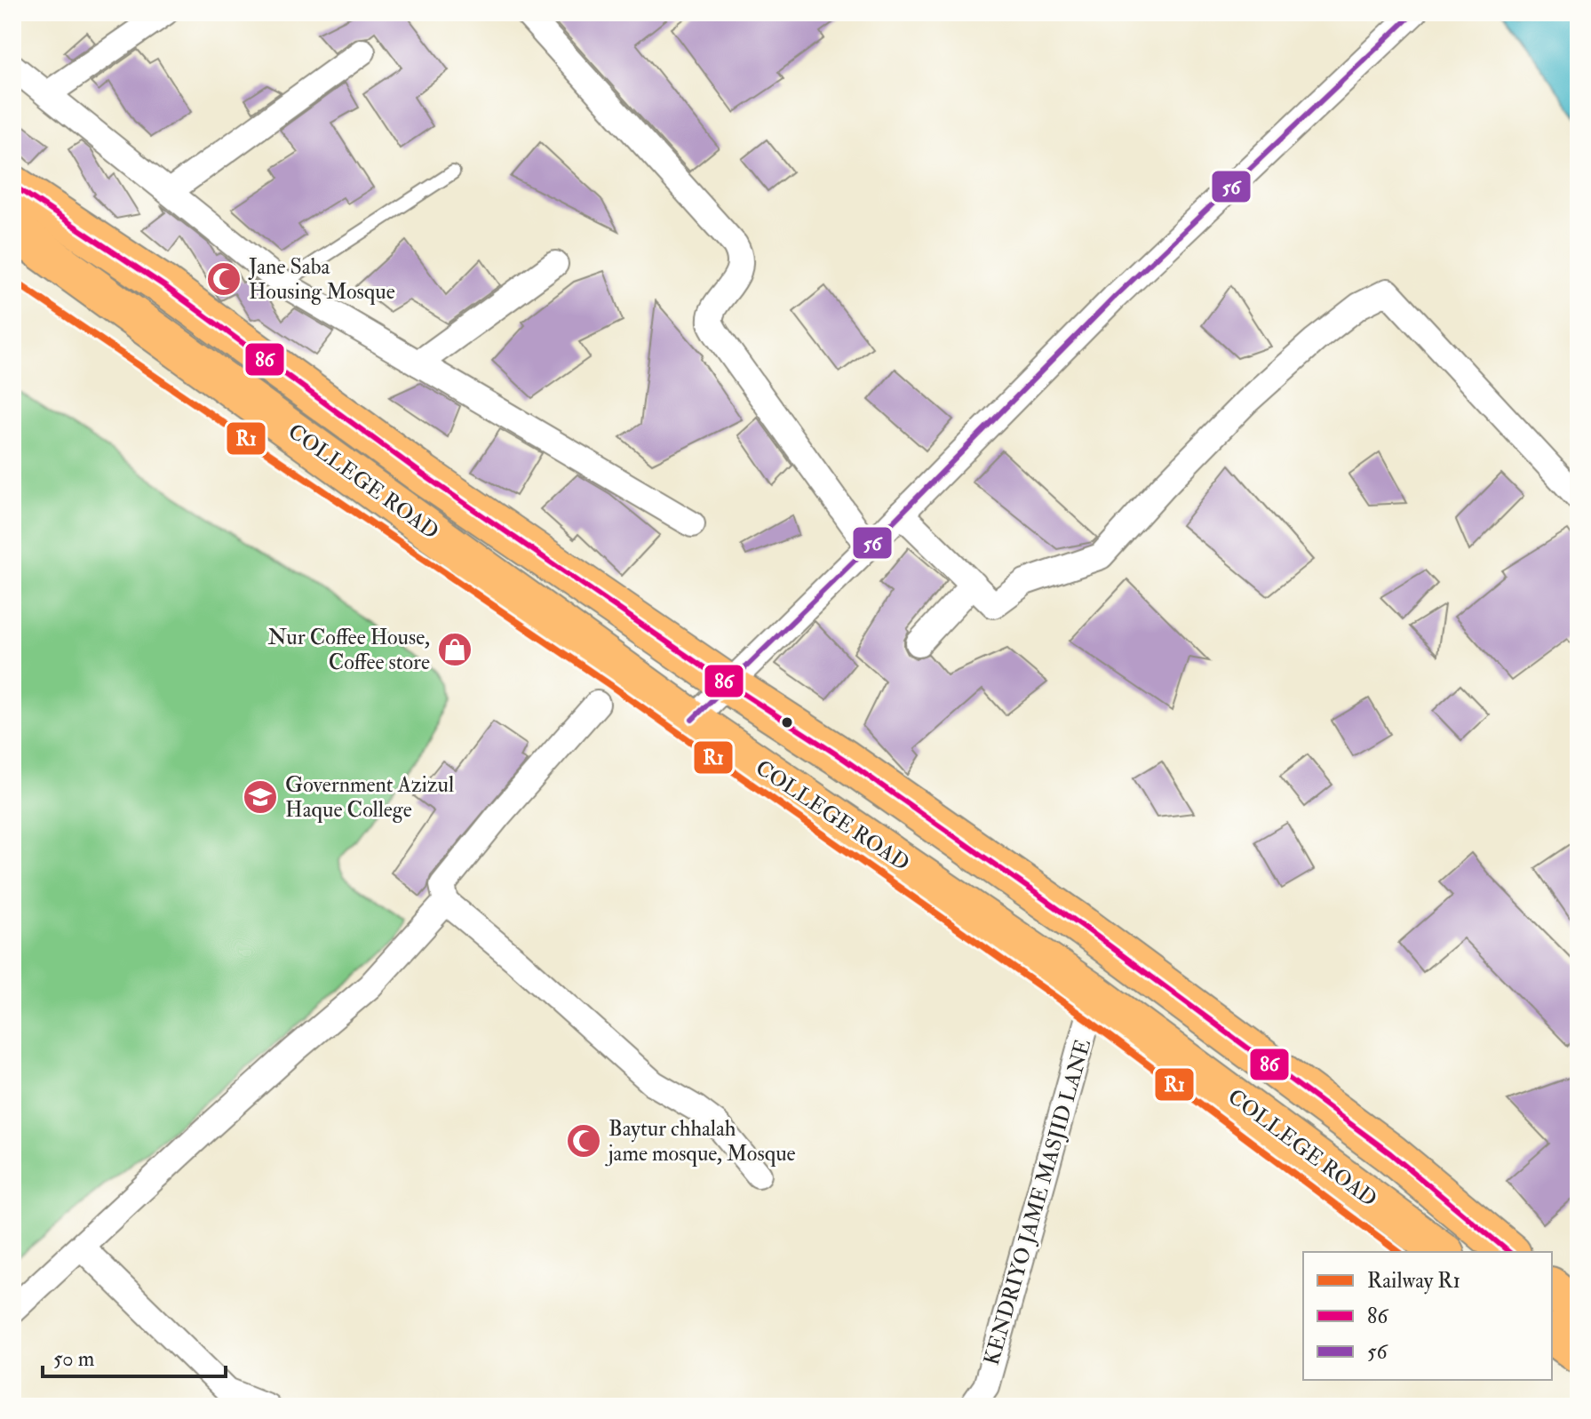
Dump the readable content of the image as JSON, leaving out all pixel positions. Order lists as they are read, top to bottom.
{
  "streets": {
    "highway": ["COLLEGE ROAD"],
    "street": ["KENDRIYO JAME MASJID LANE"]
  },
  "crossings": [
    ["COLLEGE ROAD", "KENDRIYO JAME MASJID LANE"]
  ],
  "places": {
    "mosque": ["Jane Saba Housing Mosque", "Baytur chhalah jame mosque, Mosque"],
    "shop": ["Nur Coffee House, Coffee store"],
    "school or university": ["Government Azizul Haque College"]
  },
  "lines": ["transit line 56", "transit line 86", "rail line R1"],
  "legend": ["Railway R1", "86", "56"],
  "scale_bar": "50 m"
}
